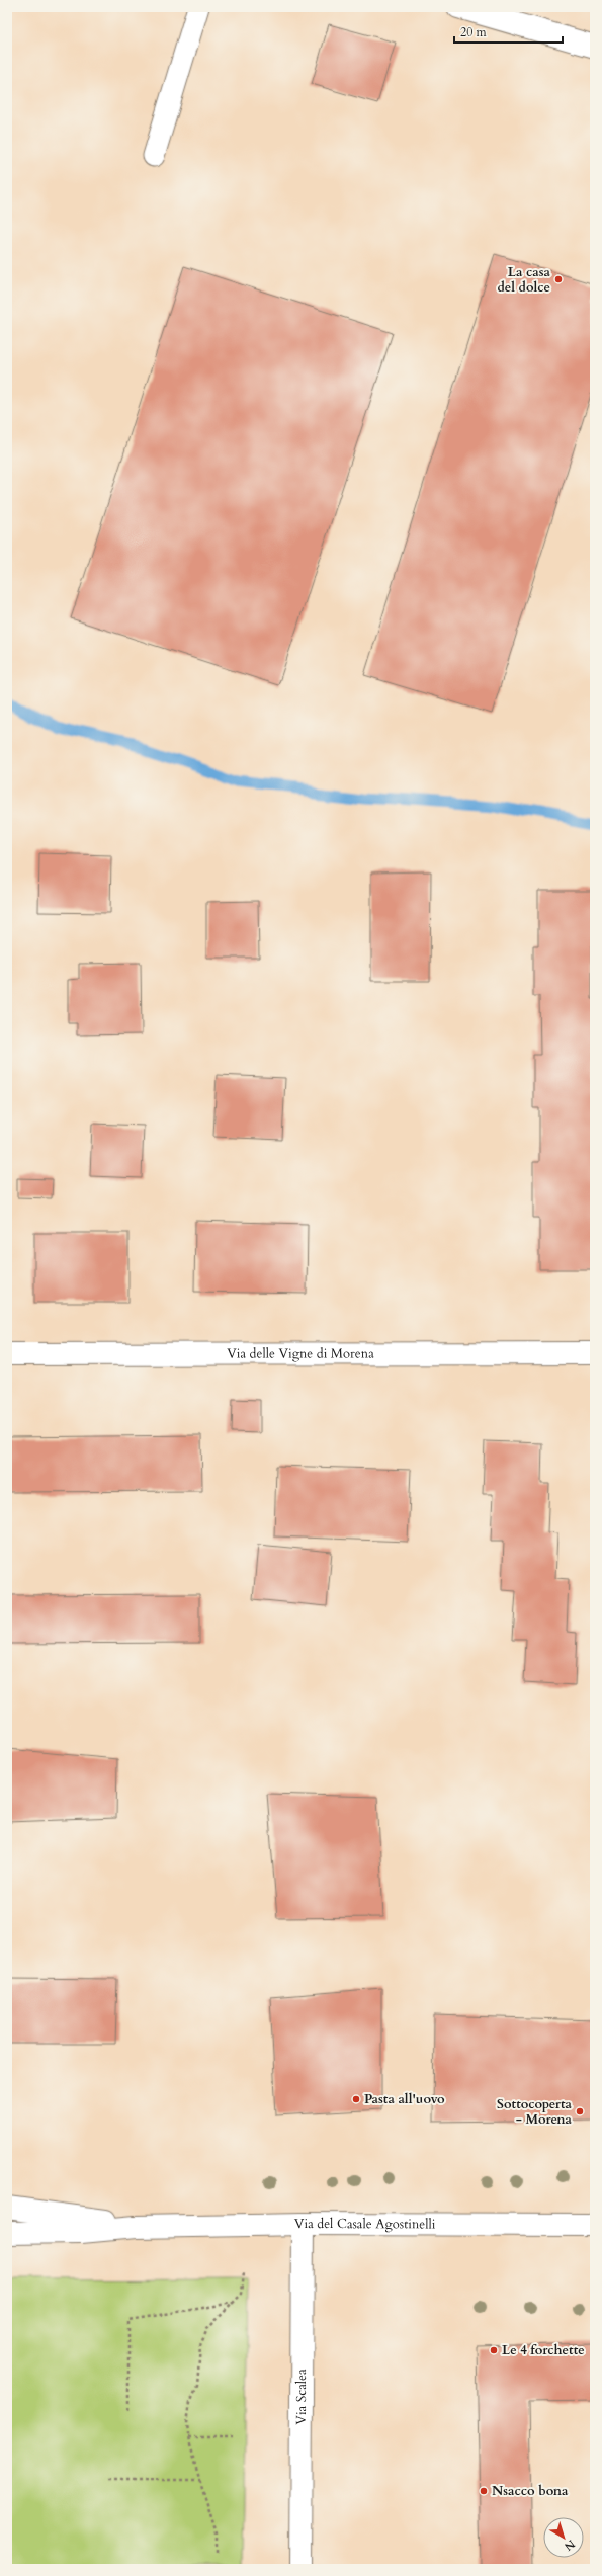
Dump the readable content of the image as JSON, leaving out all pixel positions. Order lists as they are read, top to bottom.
{
  "streets": {
    "street": ["Via delle Vigne di Morena", "Via del Casale Agostinelli", "Via Scalea"]
  },
  "crossings": [
    ["Via del Casale Agostinelli", "Via Scalea"]
  ],
  "places": [
    "La casa del dolce",
    "Pasta all'uovo",
    "Sottocoperta - Morena",
    "Le 4 forchette",
    "Nsacco bona"
  ],
  "scale_bar": "20 m",
  "north": "bottom right"
}
